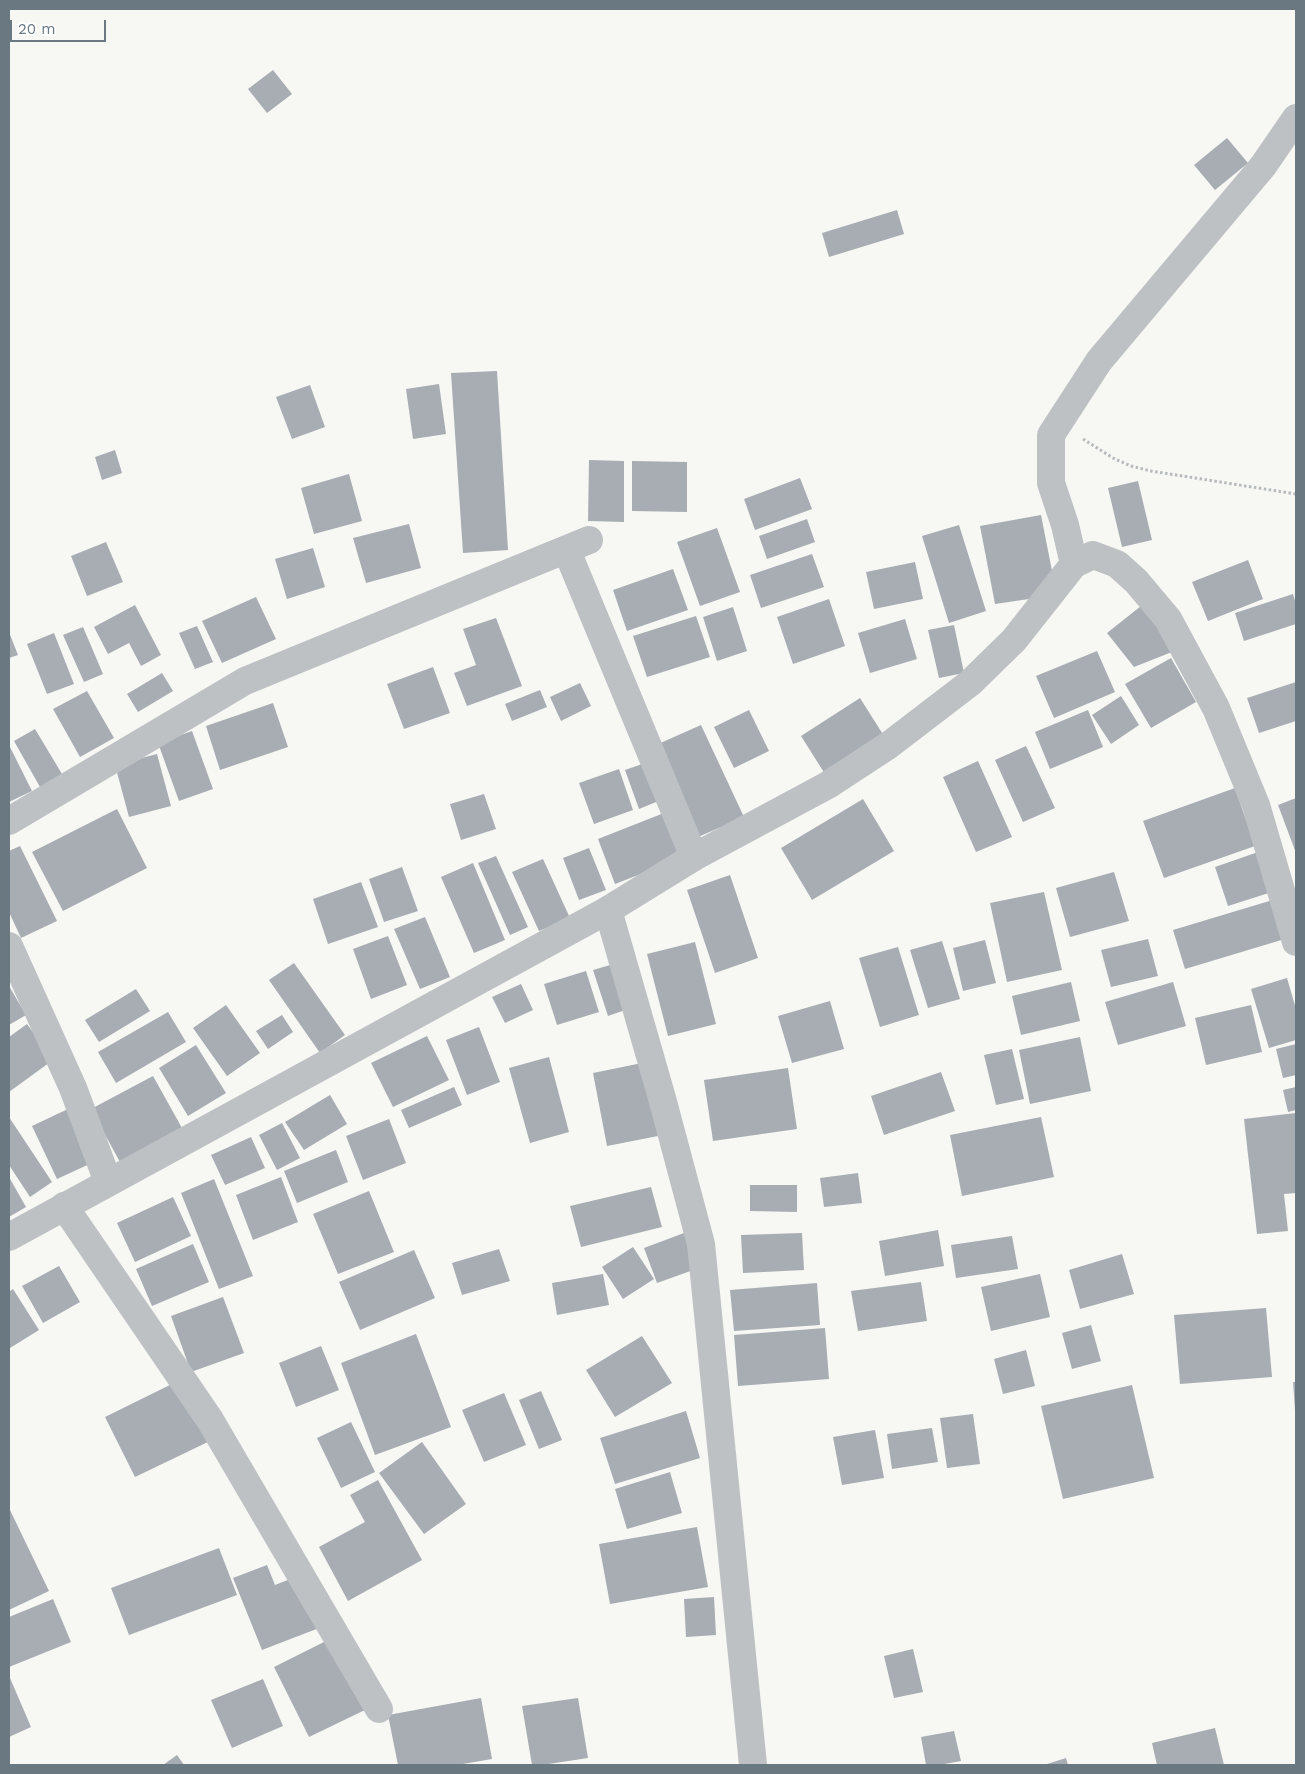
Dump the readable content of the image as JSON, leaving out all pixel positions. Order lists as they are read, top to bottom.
{
  "scale_bar": "20 m"
}
